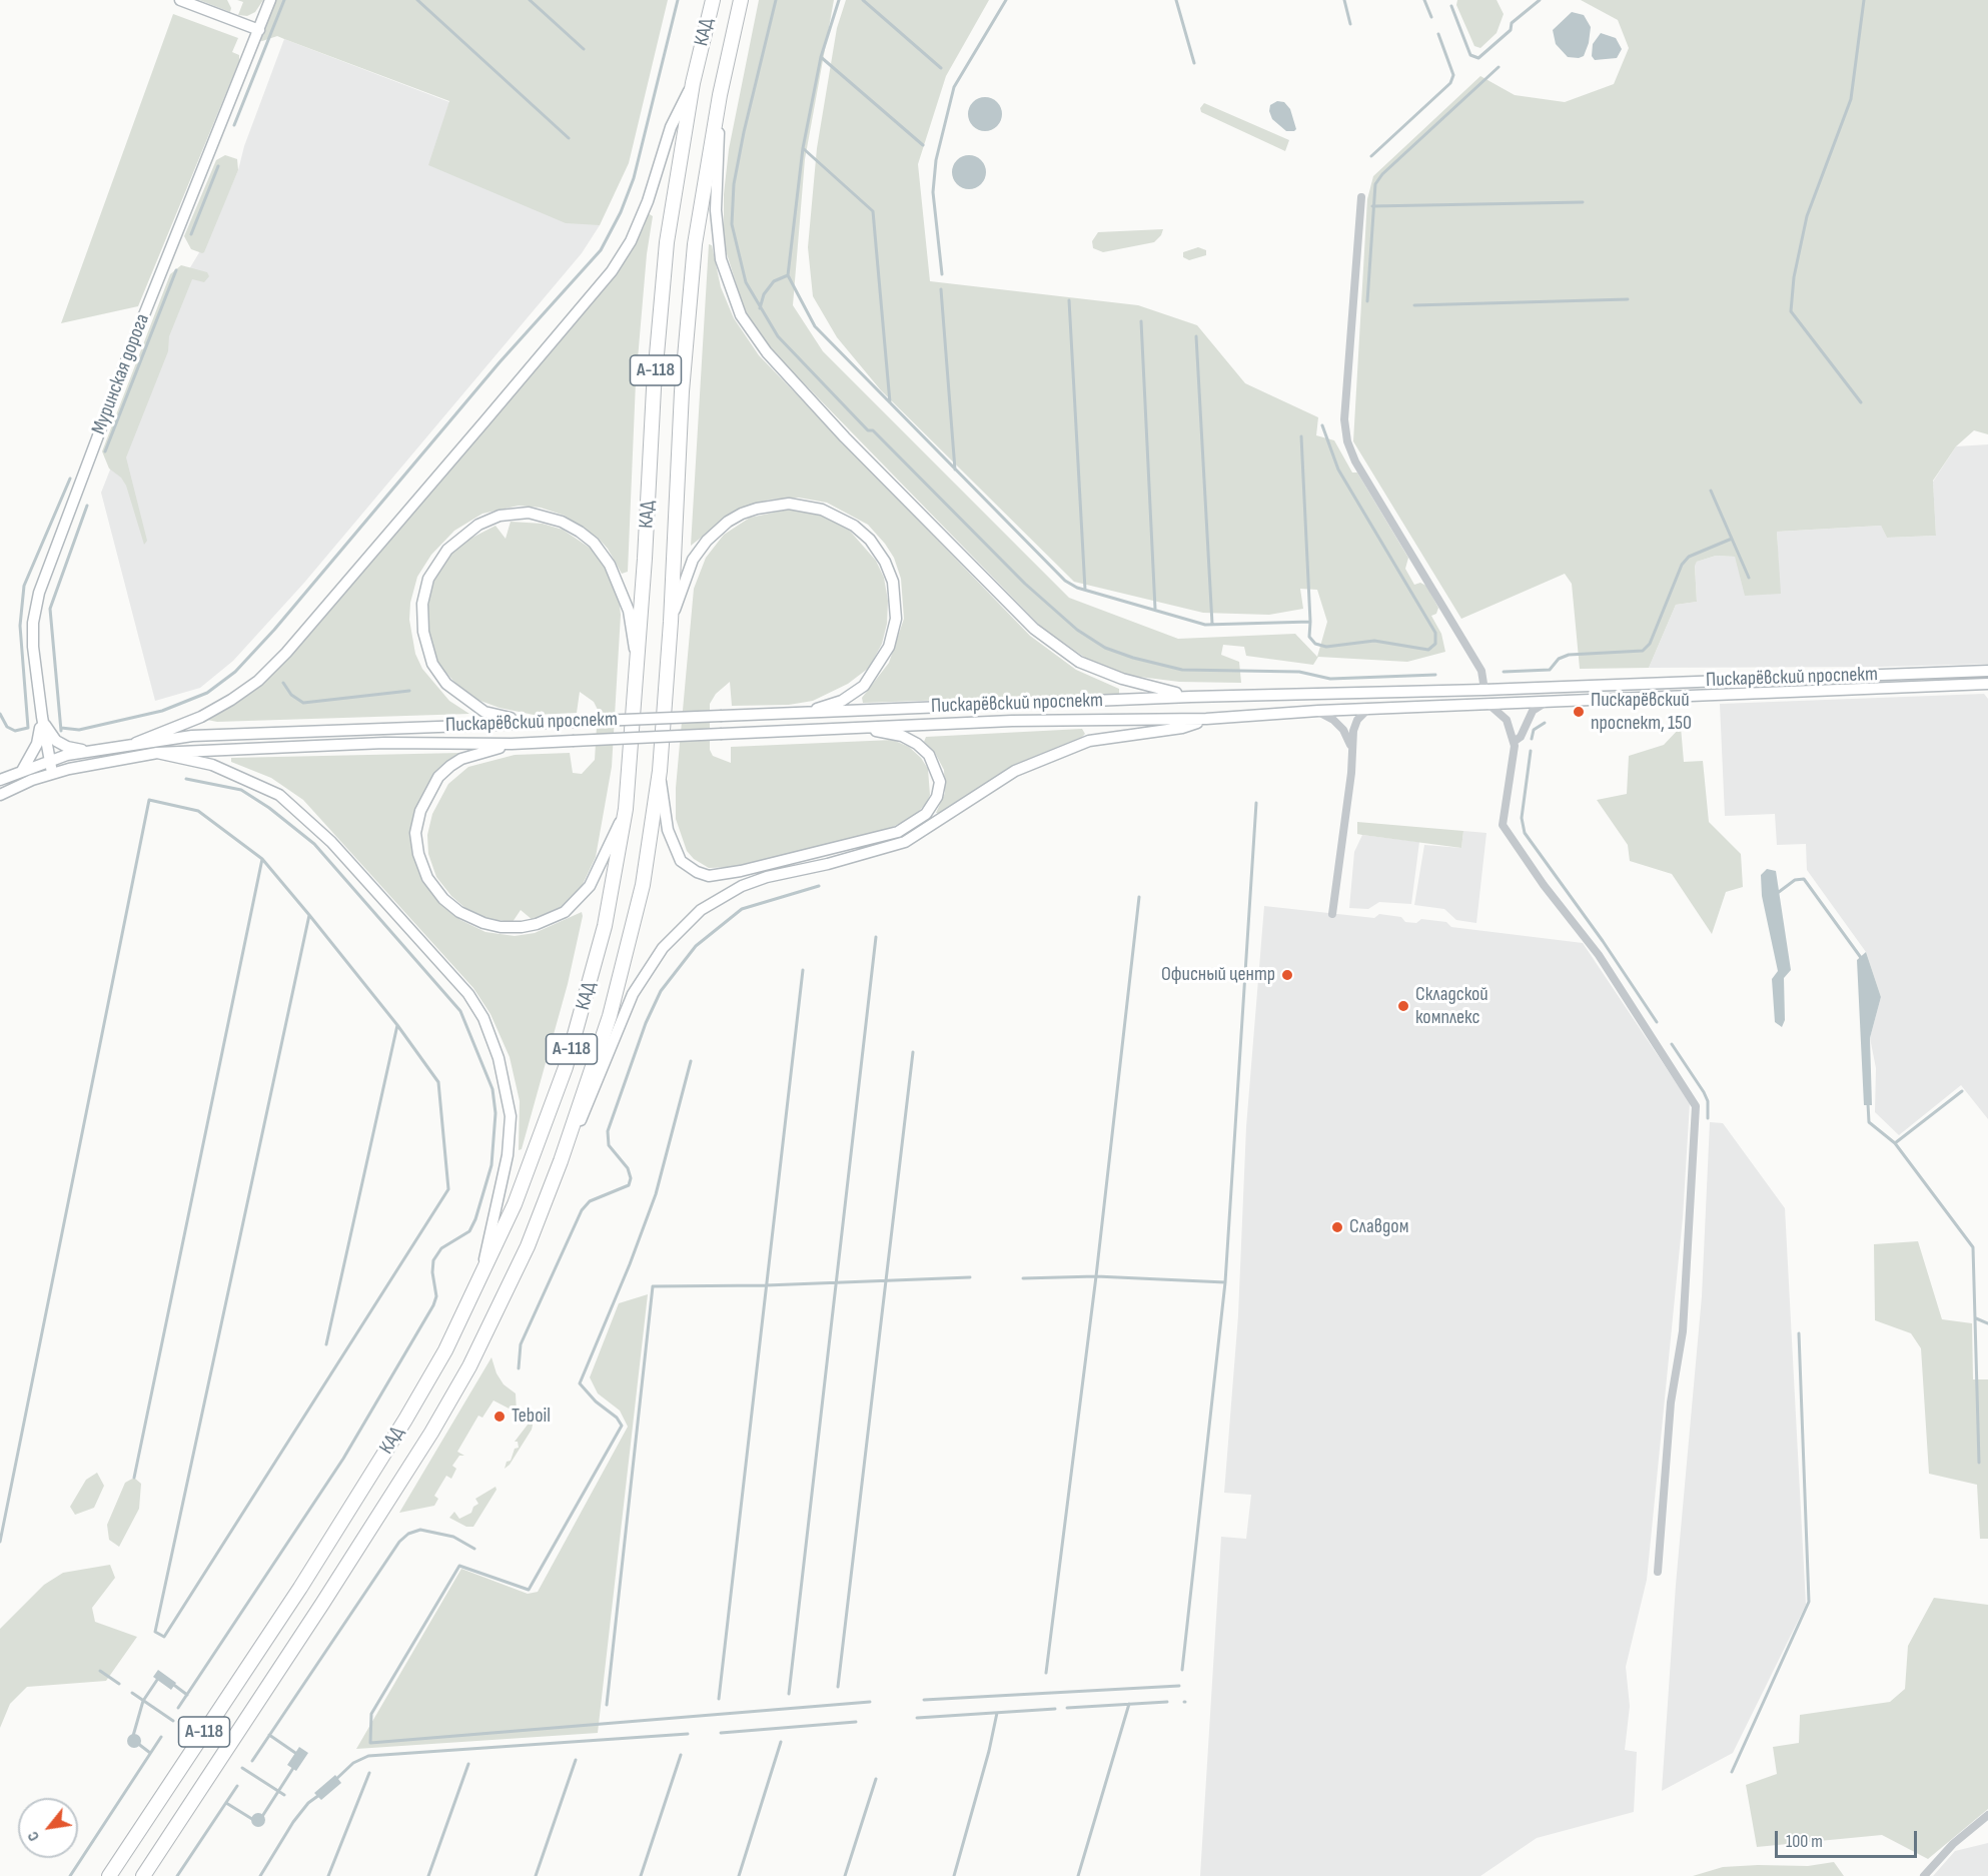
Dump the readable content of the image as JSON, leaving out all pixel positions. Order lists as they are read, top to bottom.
{
  "streets": {
    "highway": ["КАД", "А-118"],
    "main road": ["Муринская дорога", "Пискарёвский проспект"]
  },
  "crossings": [
    ["Муринская дорога", "Пискарёвский проспект"]
  ],
  "places": [
    "Пискарёвский проспект, 150",
    "Офисный центр",
    "Складской комплекс",
    "Славдом",
    "Teboil"
  ],
  "scale_bar": "100 m",
  "north": "bottom left"
}
